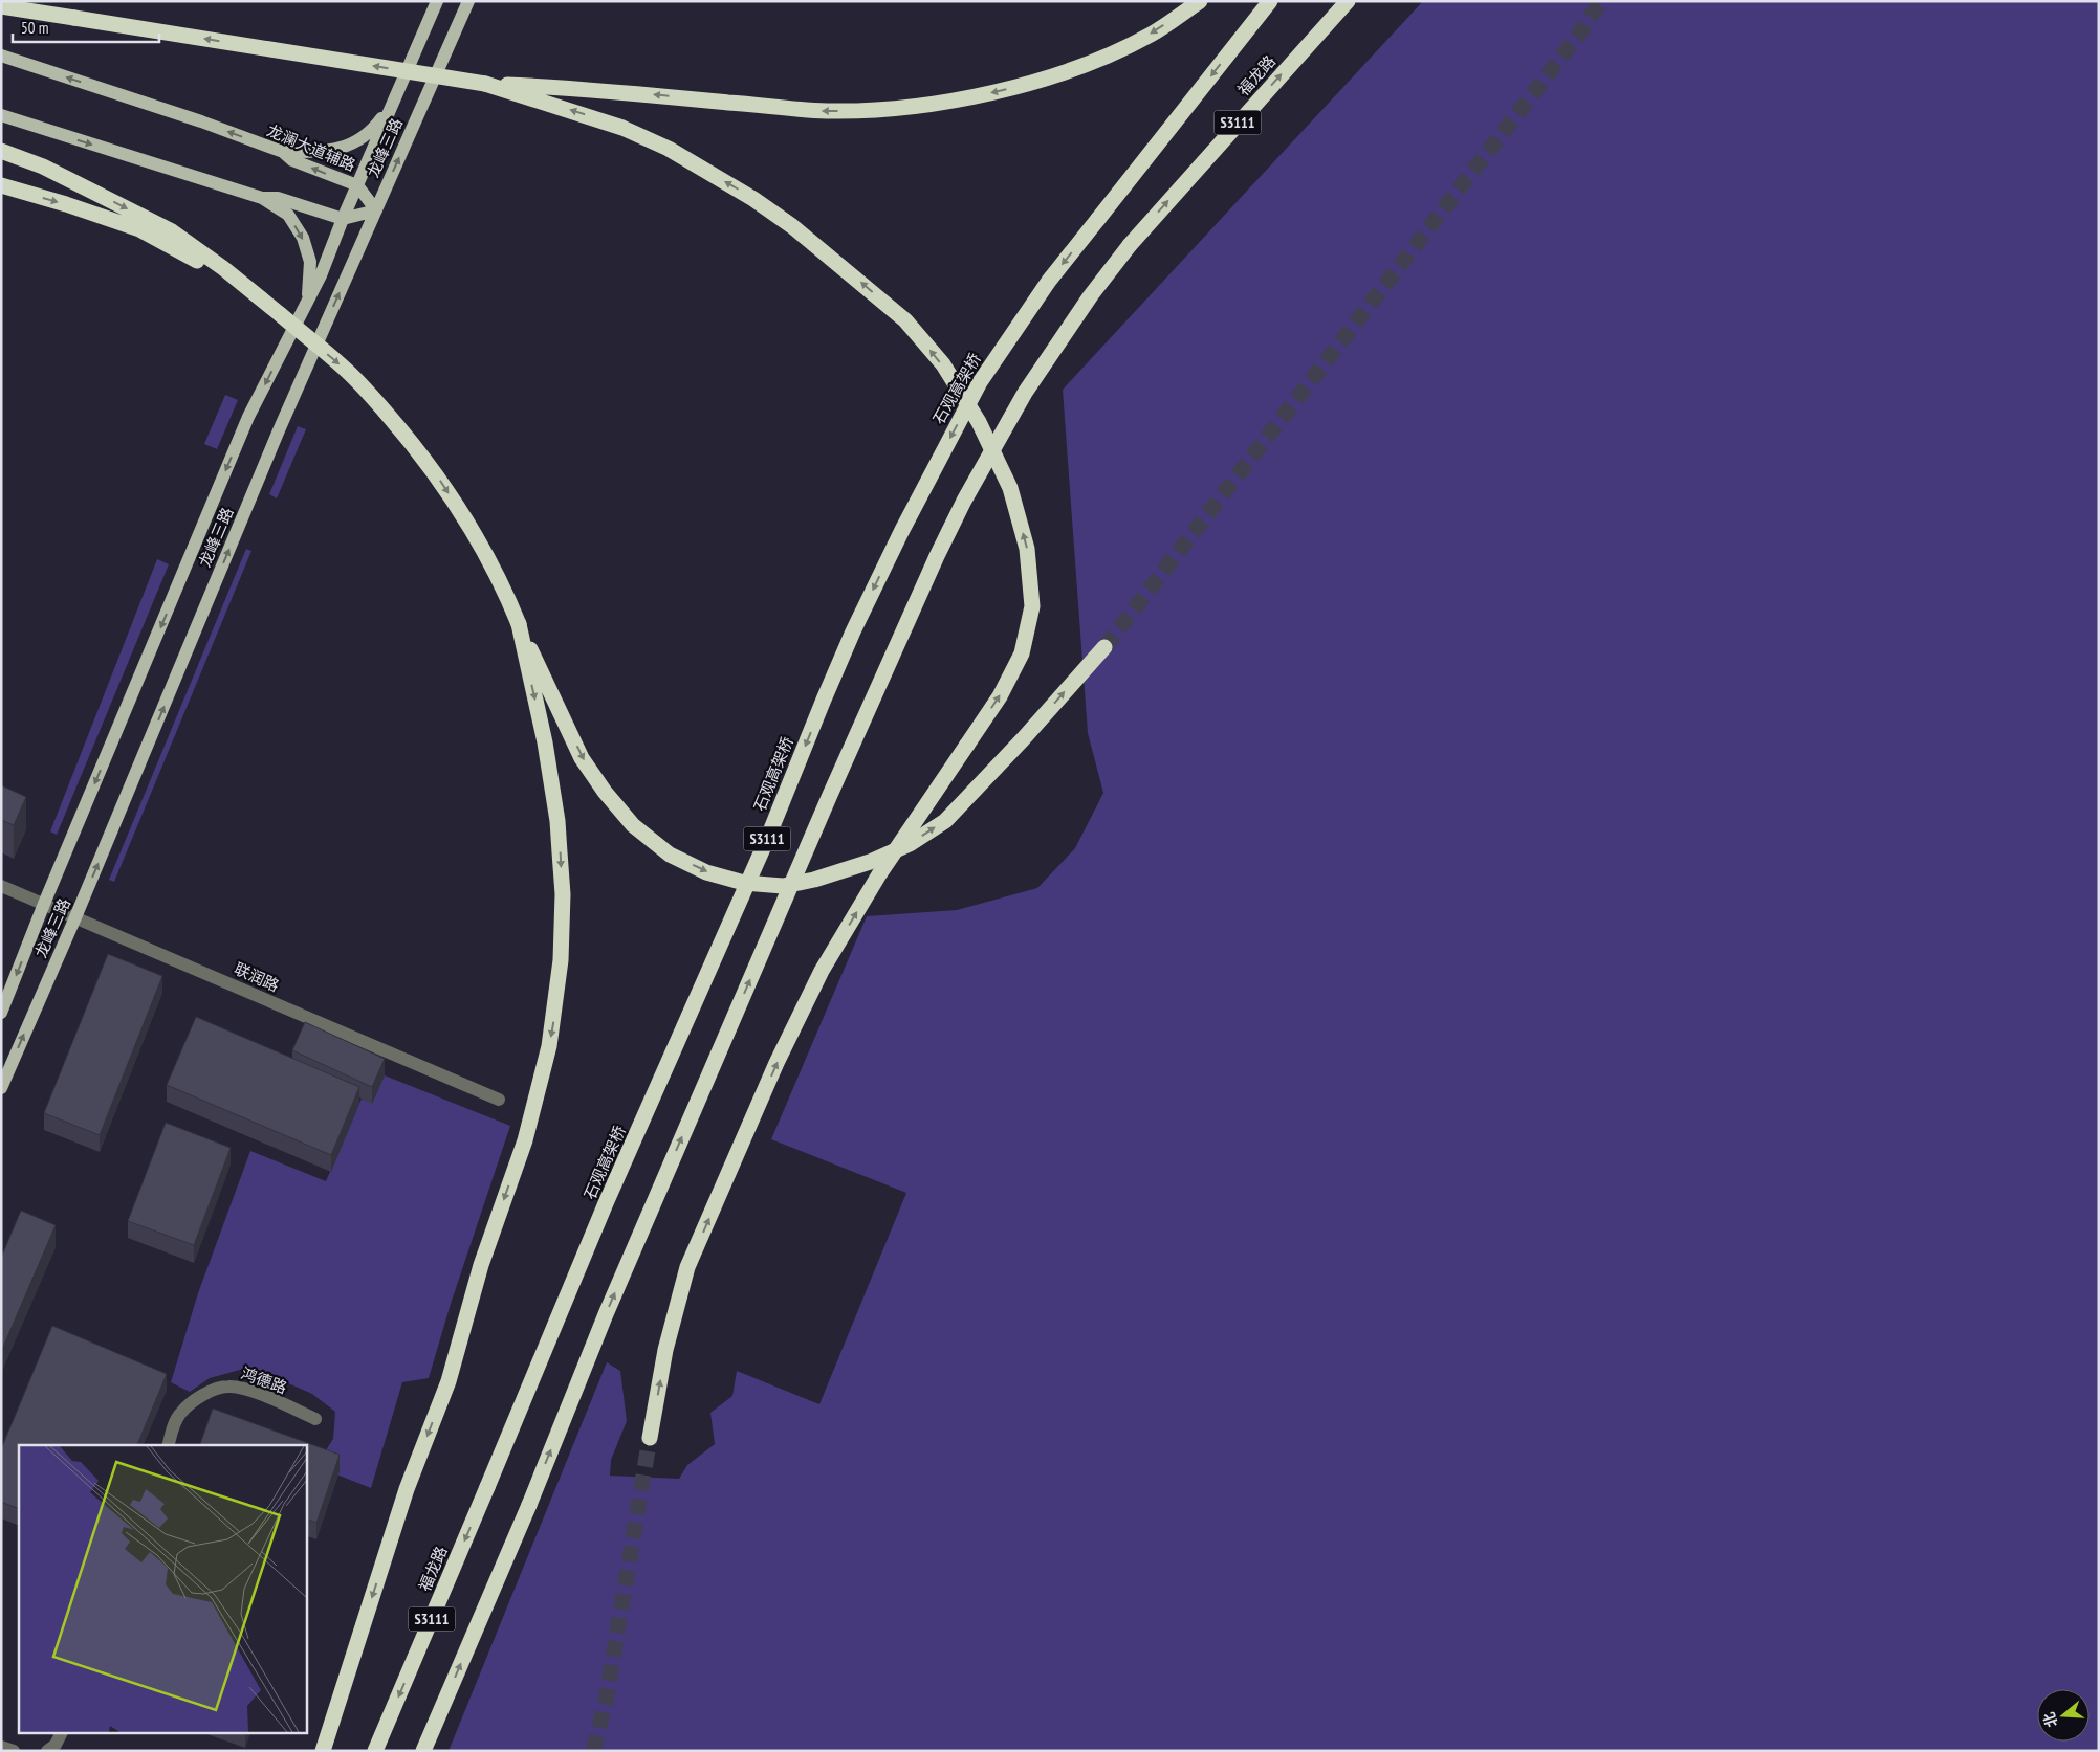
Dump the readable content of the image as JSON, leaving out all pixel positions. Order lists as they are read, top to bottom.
{
  "streets": {
    "highway": ["福龙路", "S3111", "石观高架桥"],
    "main road": ["龙澜大道辅路", "龙峰三路"],
    "street": ["联润路", "鸿德路"]
  },
  "crossings": [
    ["福龙路", "石观高架桥"],
    ["龙澜大道辅路", "龙峰三路"],
    ["龙峰三路", "联润路"]
  ],
  "scale_bar": "50 m",
  "north": "left"
}
